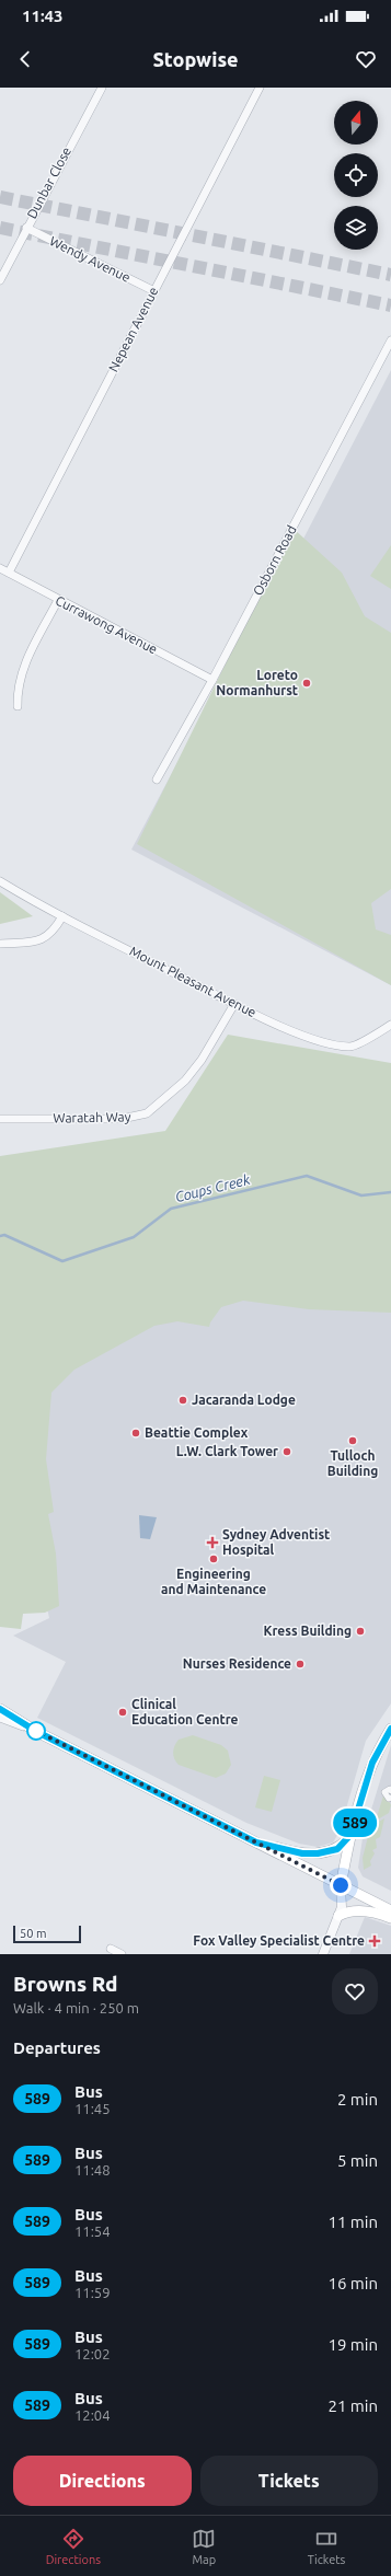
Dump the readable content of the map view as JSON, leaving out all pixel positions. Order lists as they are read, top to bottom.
{
  "streets": {
    "street": [
      "Dunbar Close",
      "Wendy Avenue",
      "Nepean Avenue",
      "Osborn Road",
      "Currawong Avenue",
      "Mount Pleasant Avenue",
      "Waratah Way"
    ]
  },
  "crossings": [
    ["Dunbar Close", "Wendy Avenue"],
    ["Wendy Avenue", "Nepean Avenue"],
    ["Nepean Avenue", "Currawong Avenue"],
    ["Osborn Road", "Currawong Avenue"],
    ["Mount Pleasant Avenue", "Waratah Way"]
  ],
  "water": ["Coups Creek"],
  "places": {
    "other": [
      "Loreto Normanhurst",
      "Jacaranda Lodge",
      "Beattie Complex",
      "Tulloch Building",
      "L.W. Clark Tower",
      "Engineering and Maintenance",
      "Kress Building",
      "Nurses Residence",
      "Clinical Education Centre"
    ],
    "health": ["Sydney Adventist Hospital", "Fox Valley Specialist Centre"]
  },
  "lines": ["bus line 589"],
  "scale_bar": "50 m",
  "north": "top",
  "page": {
    "status": "11:43",
    "header": "Stopwise",
    "on_map": "589",
    "scale": "50 m",
    "heading": [
      ["Browns Rd", "Walk · 4 min · 250 m"],
      "Departures"
    ],
    "list": [
      {
        "mark": "589",
        "name": "Bus",
        "note": "11:45",
        "value": "2 min"
      },
      {
        "mark": "589",
        "name": "Bus",
        "note": "11:48",
        "value": "5 min"
      },
      {
        "mark": "589",
        "name": "Bus",
        "note": "11:54",
        "value": "11 min"
      },
      {
        "mark": "589",
        "name": "Bus",
        "note": "11:59",
        "value": "16 min"
      },
      {
        "mark": "589",
        "name": "Bus",
        "note": "12:02",
        "value": "19 min"
      },
      {
        "mark": "589",
        "name": "Bus",
        "note": "12:04",
        "value": "21 min"
      }
    ],
    "buttons": ["Directions", "Tickets"],
    "tabs": ["Directions", "Map", "Tickets"]
  }
}
